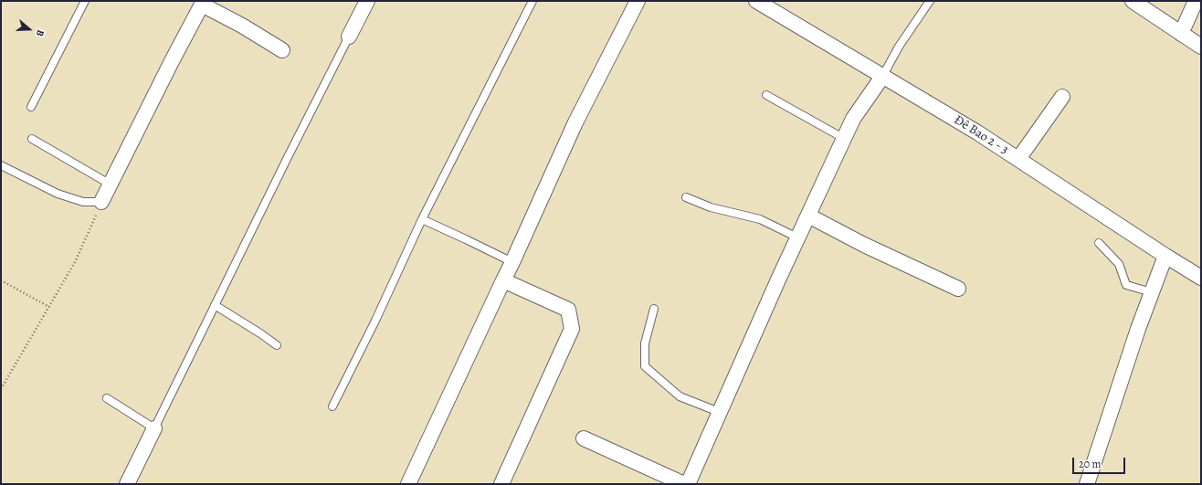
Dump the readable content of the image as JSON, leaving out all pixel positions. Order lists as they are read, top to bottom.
{
  "streets": {
    "street": ["Đê Bao 2 - 3"]
  },
  "scale_bar": "20 m",
  "north": "right"
}
